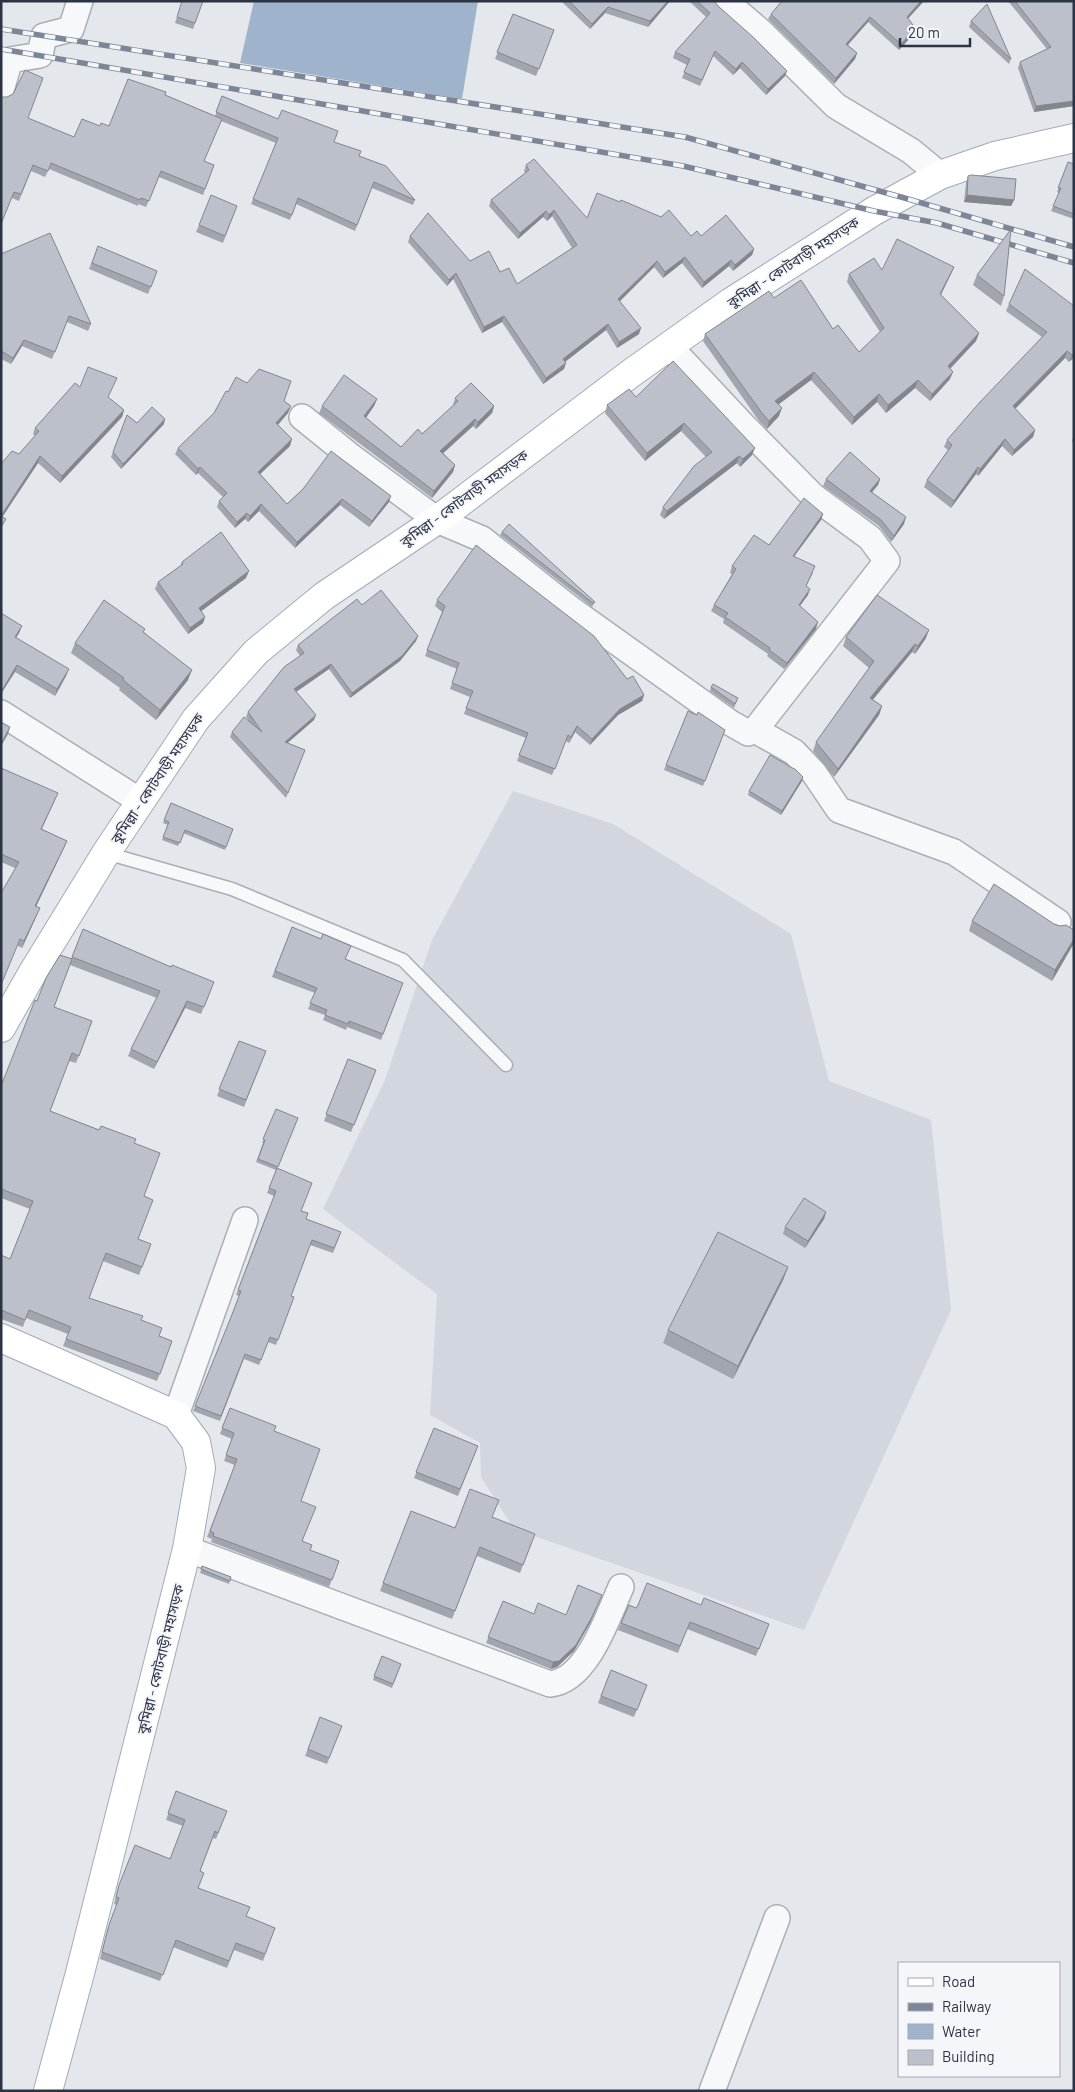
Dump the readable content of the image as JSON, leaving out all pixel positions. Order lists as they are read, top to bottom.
{
  "streets": {
    "main road": ["কুমিল্লা - কোটবাড়ী মহাসড়ক"]
  },
  "legend": [
    "Road",
    "Railway",
    "Water",
    "Building"
  ],
  "scale_bar": "20 m"
}
